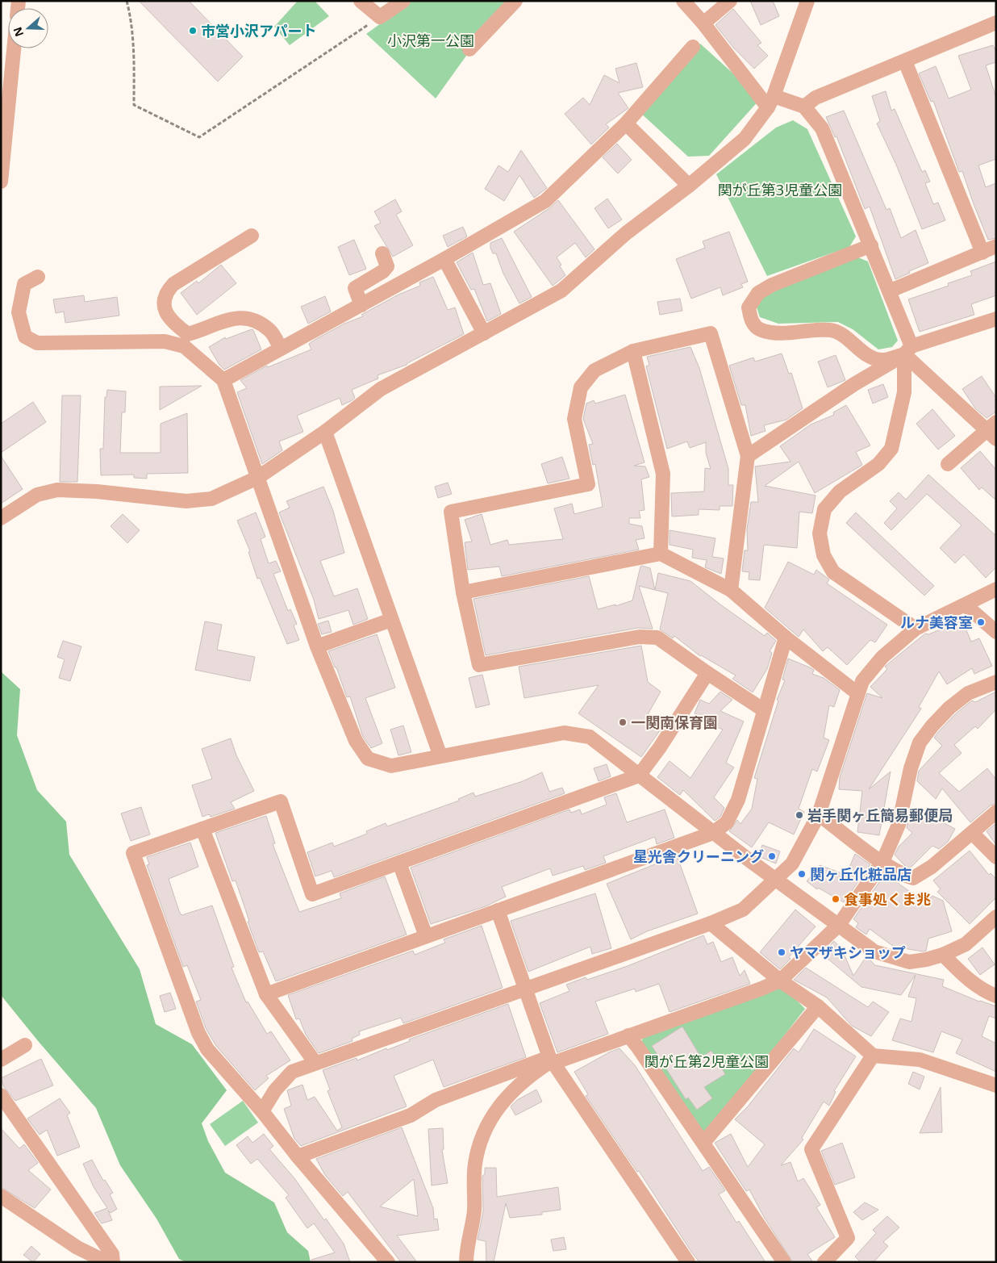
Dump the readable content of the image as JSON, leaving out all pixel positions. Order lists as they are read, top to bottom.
{
  "parks": ["小沢第一公園", "関が丘第3児童公園", "関が丘第2児童公園"],
  "places": [
    "市営小沢アパート",
    "ルナ美容室",
    "一関南保育園",
    "岩手関ヶ丘簡易郵便局",
    "星光舎クリーニング",
    "関ヶ丘化粧品店",
    "食事処くま兆",
    "ヤマザキショップ"
  ],
  "north": "left"
}
